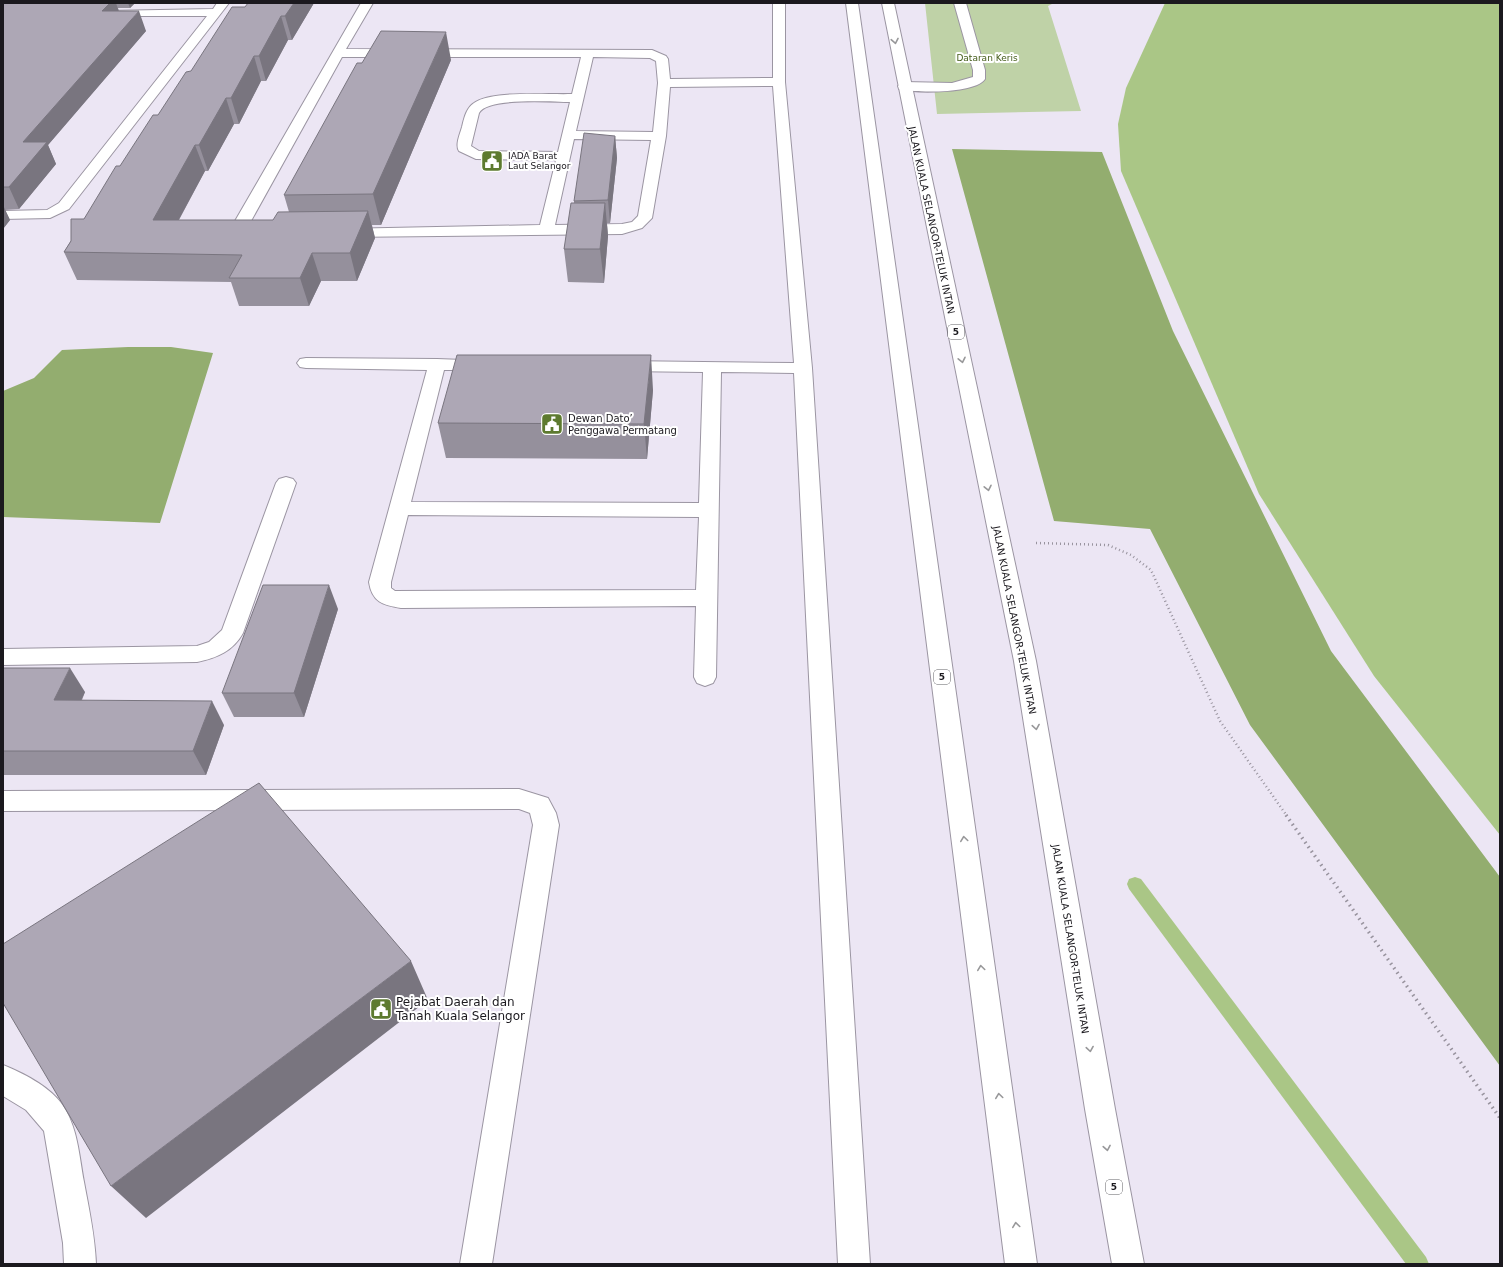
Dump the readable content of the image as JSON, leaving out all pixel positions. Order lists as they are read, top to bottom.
{
  "streets": {
    "main road": ["JALAN KUALA SELANGOR-TELUK INTAN", "5"]
  },
  "parks": ["Dataran Keris"],
  "places": {
    "public building": ["IADA Barat Laut Selangor", "Dewan Dato’ Penggawa Permatang", "Pejabat Daerah dan Tanah Kuala Selangor"]
  }
}
